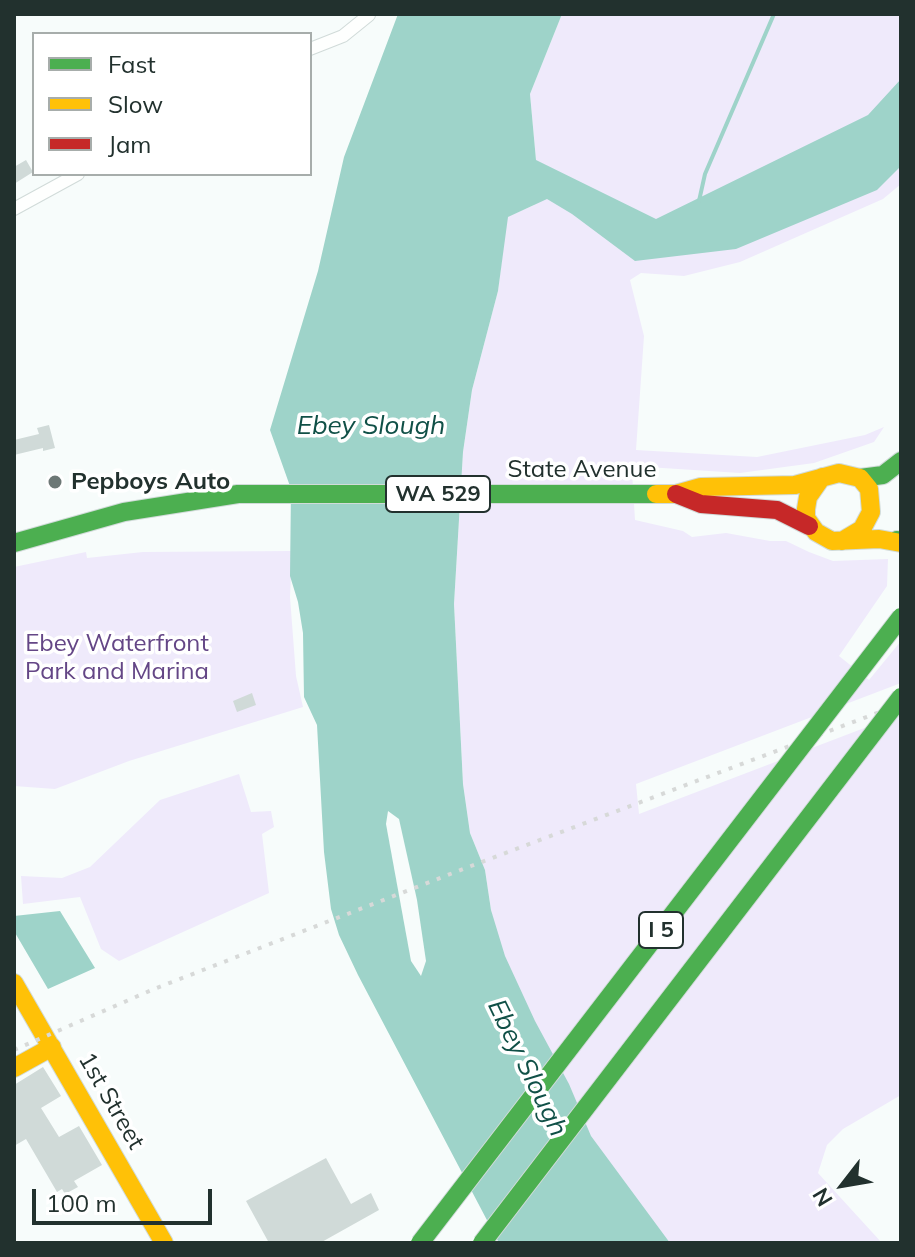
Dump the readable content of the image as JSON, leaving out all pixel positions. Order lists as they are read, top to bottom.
{
  "streets": {
    "main road": [
      "State Avenue",
      "WA 529",
      "I 5",
      "1st Street"
    ]
  },
  "water": ["Ebey Slough"],
  "parks": ["Ebey Waterfront Park and Marina"],
  "places": ["Pepboys Auto"],
  "legend": ["Fast", "Slow", "Jam"],
  "scale_bar": "100 m",
  "north": "bottom left"
}
